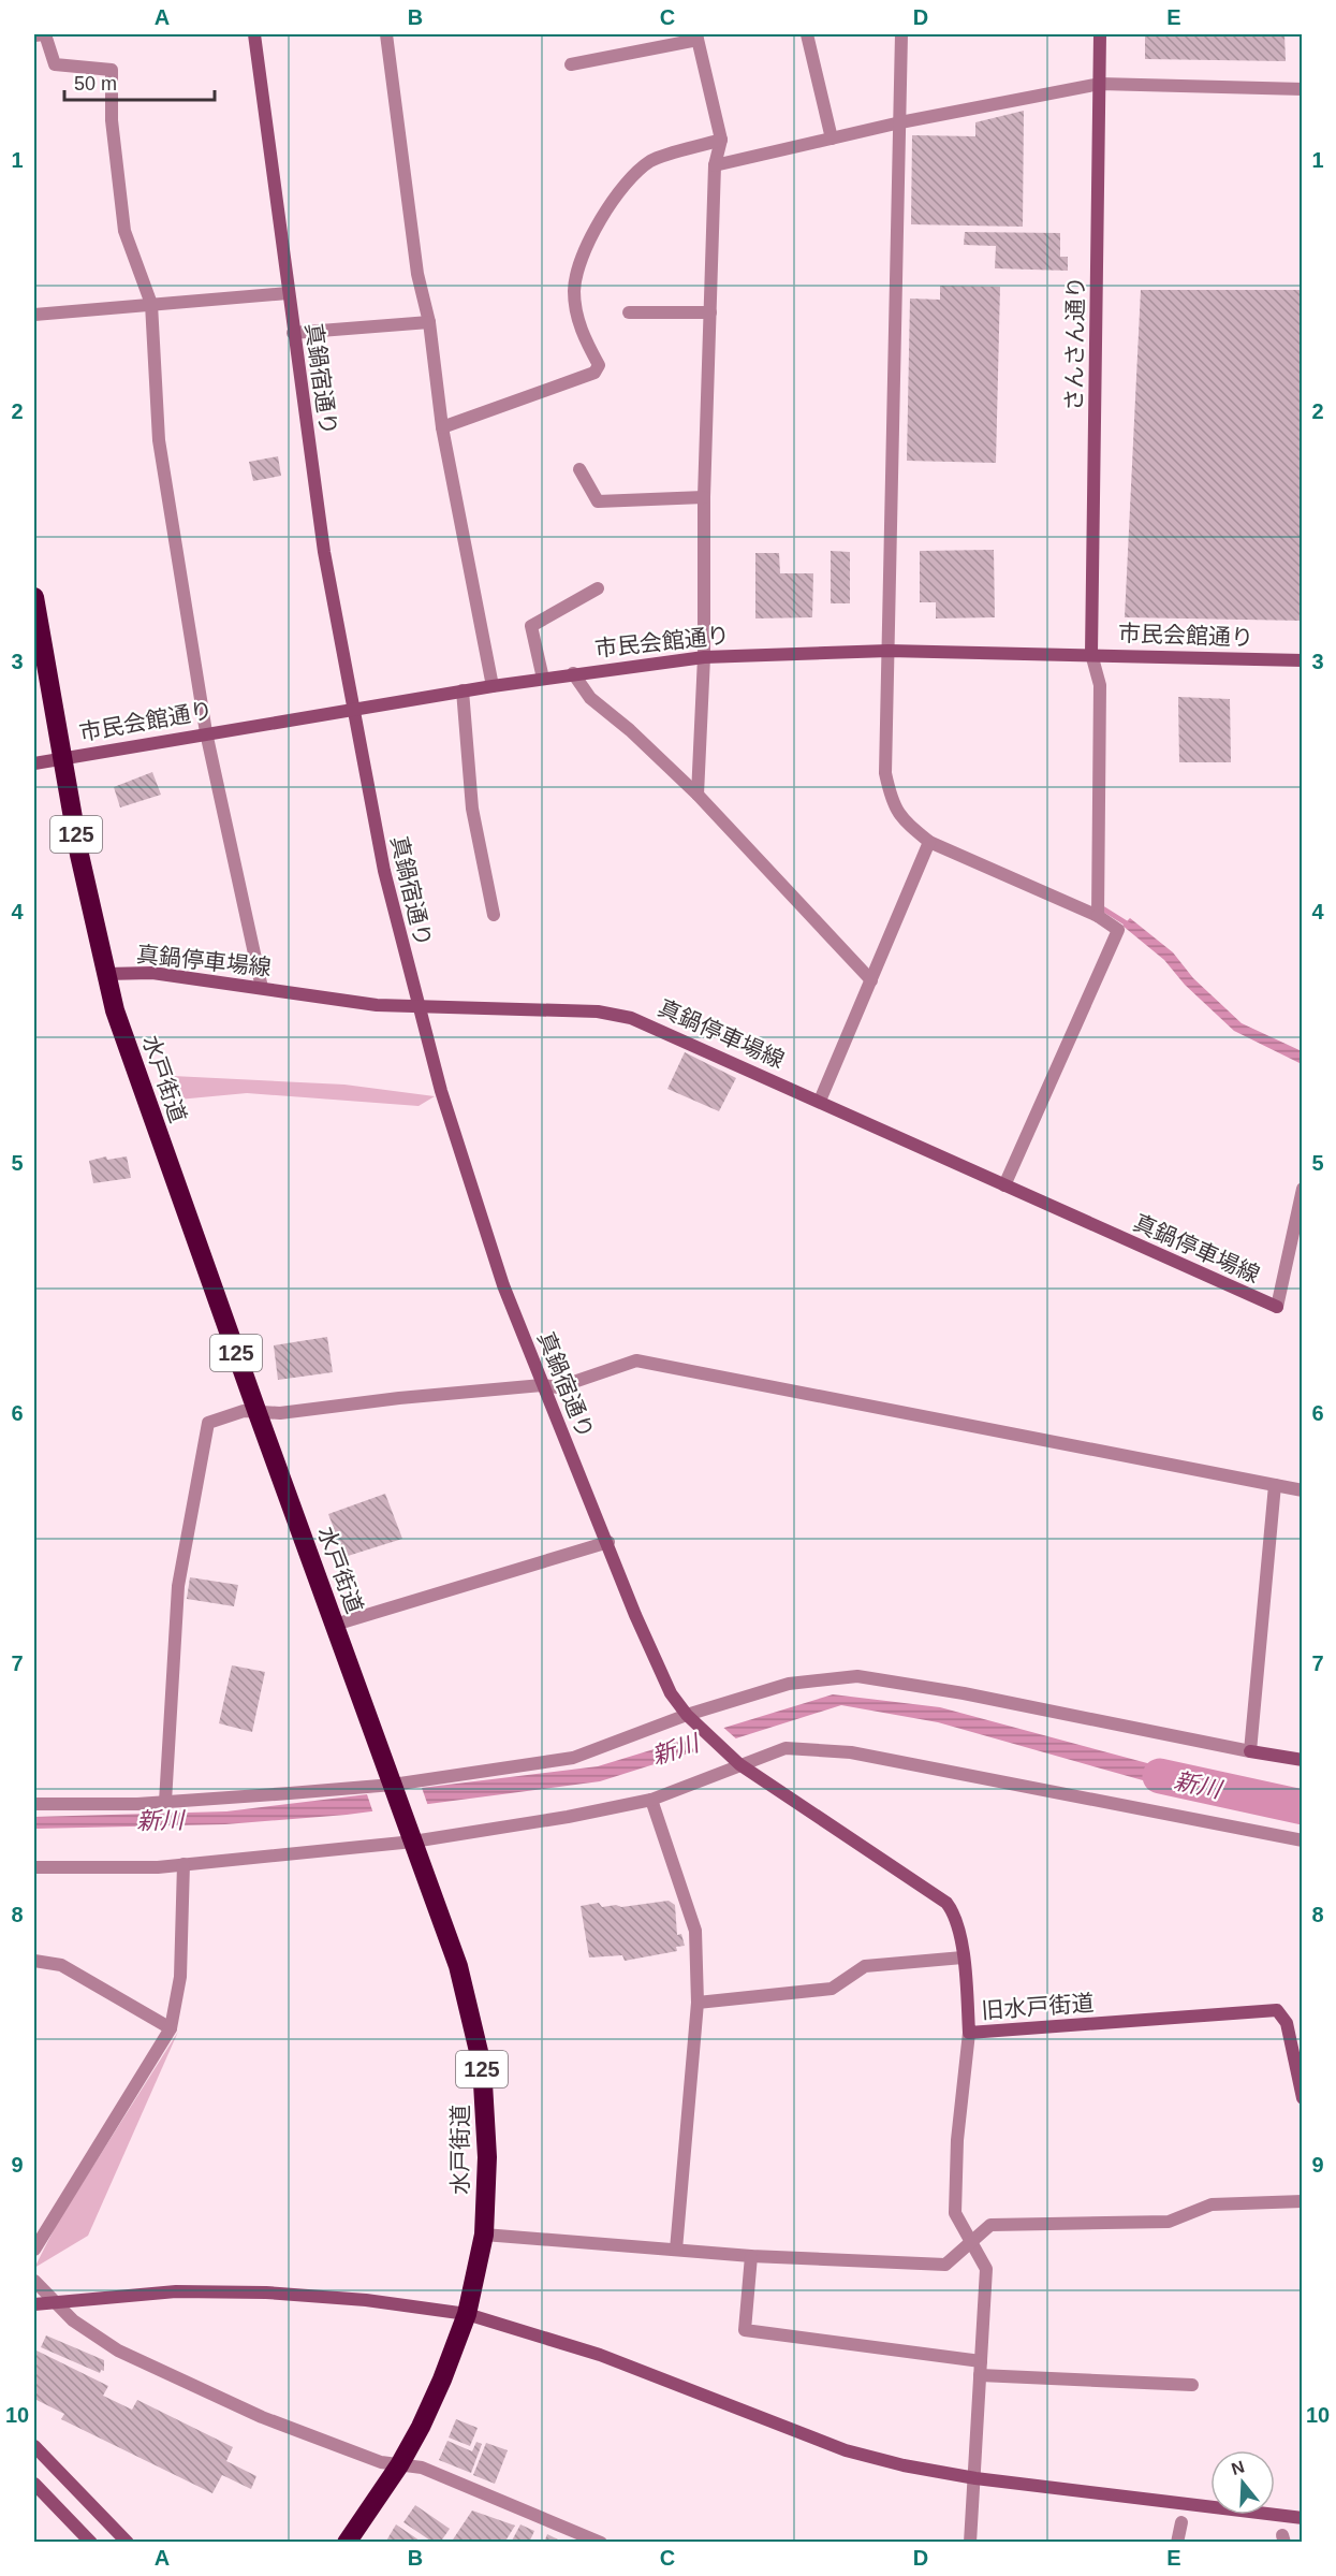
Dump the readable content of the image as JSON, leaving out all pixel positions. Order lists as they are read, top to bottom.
{
  "streets": {
    "highway": ["125", "水戸街道"],
    "street": [
      "さんさん通り",
      "真鍋宿通り",
      "市民会館通り",
      "真鍋停車場線",
      "旧水戸街道"
    ]
  },
  "crossings": [
    ["さんさん通り", "市民会館通り"],
    ["真鍋宿通り", "市民会館通り"],
    ["真鍋宿通り", "真鍋停車場線"],
    ["真鍋宿通り", "旧水戸街道"],
    ["市民会館通り", "水戸街道"],
    ["真鍋停車場線", "水戸街道"]
  ],
  "water": ["新川"],
  "scale_bar": "50 m",
  "north": "top",
  "grid": {
    "columns": [
      "A",
      "B",
      "C",
      "D",
      "E"
    ],
    "rows": [
      "1",
      "2",
      "3",
      "4",
      "5",
      "6",
      "7",
      "8",
      "9",
      "10"
    ]
  }
}
